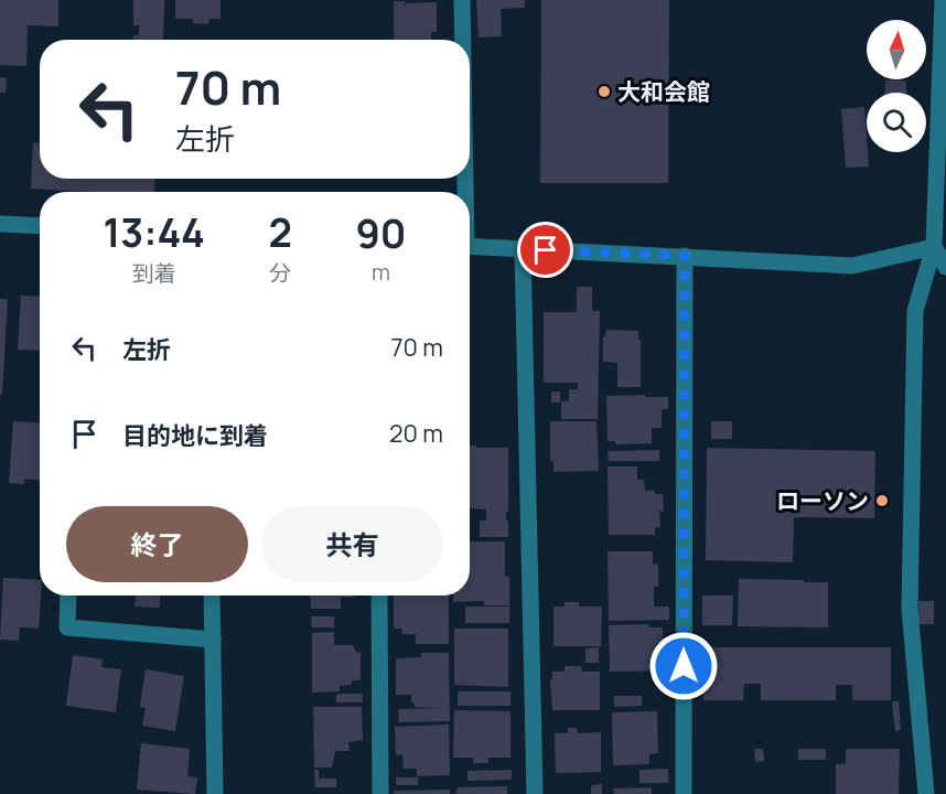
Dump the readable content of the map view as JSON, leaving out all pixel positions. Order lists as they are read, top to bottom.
{
  "places": ["大和会館", "ローソン"],
  "north": "top",
  "page": {
    "turn": ["70 m", "左折"],
    "eta": [
      "13:44",
      "到着",
      "2",
      "分",
      "90",
      "m"
    ],
    "list": [
      {
        "name": "左折",
        "value": "70 m"
      },
      {
        "name": "目的地に到着",
        "value": "20 m"
      }
    ],
    "buttons": ["終了", "共有"]
  }
}
